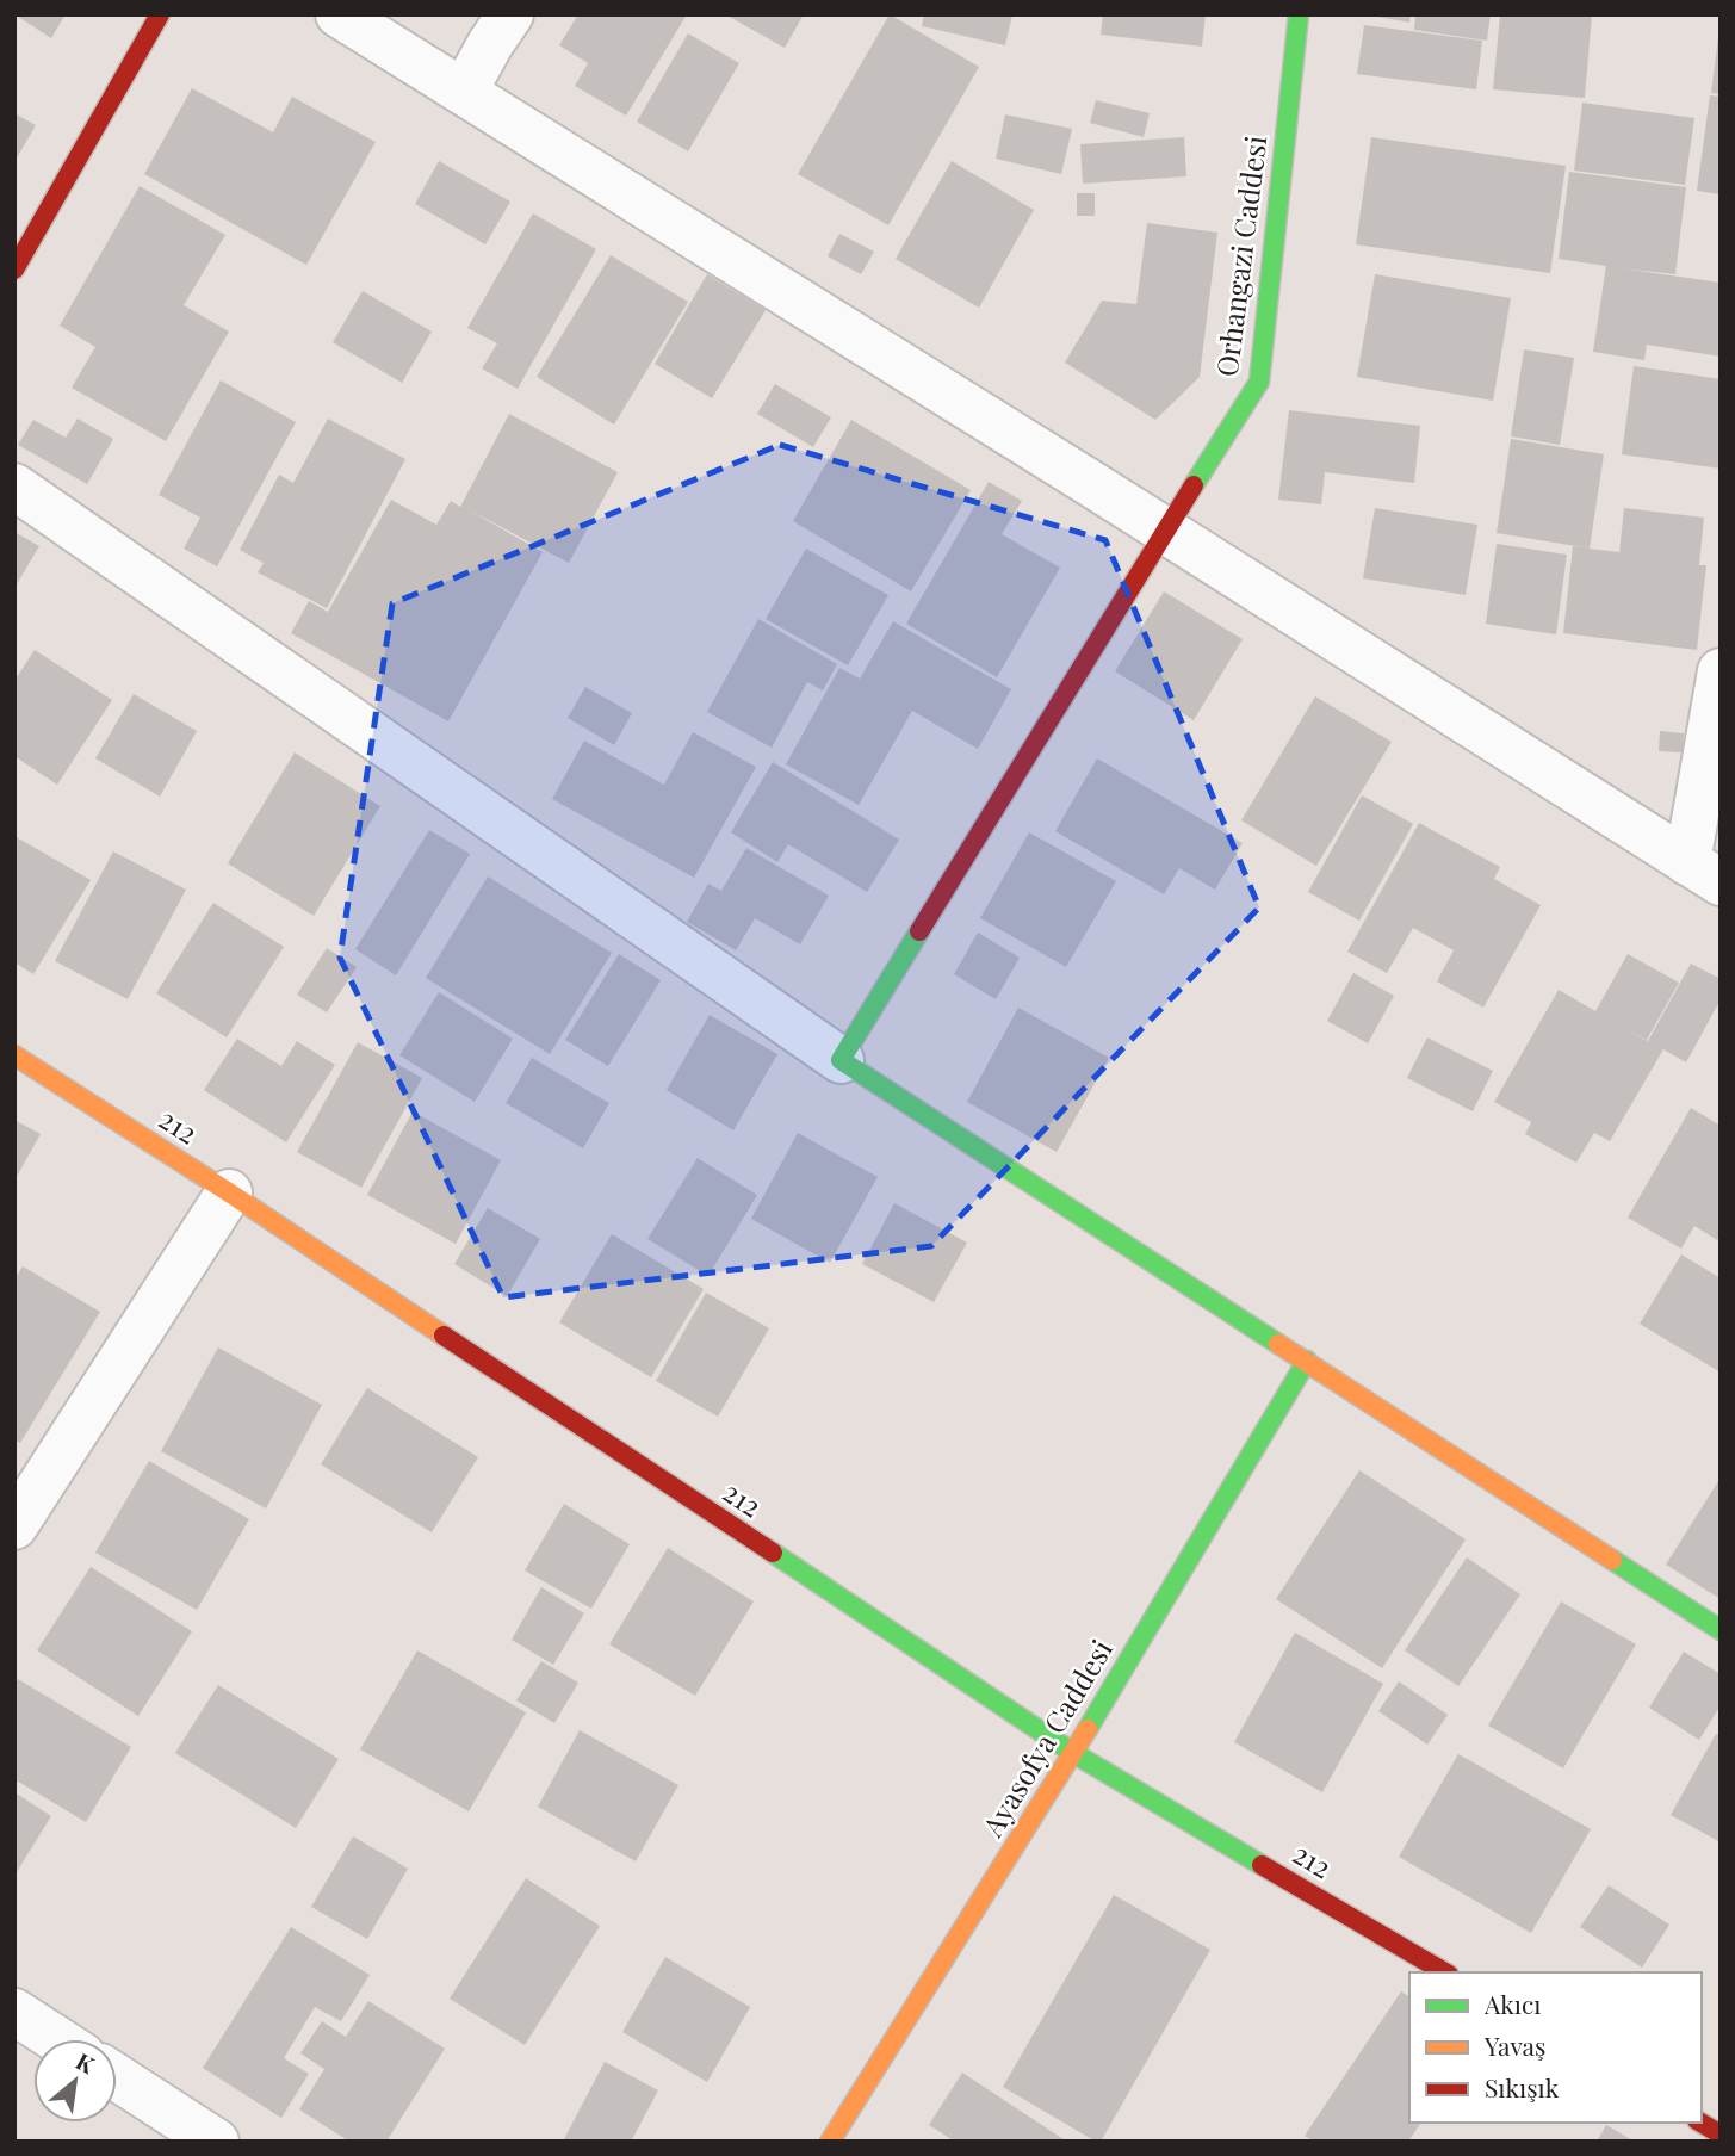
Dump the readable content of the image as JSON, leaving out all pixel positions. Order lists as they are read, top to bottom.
{
  "streets": {
    "street": ["Orhangazi Caddesi", "212", "Ayasofya Caddesi"]
  },
  "crossings": [
    ["212", "Ayasofya Caddesi"]
  ],
  "legend": ["Akıcı", "Yavaş", "Sıkışık"],
  "north": "top right"
}
